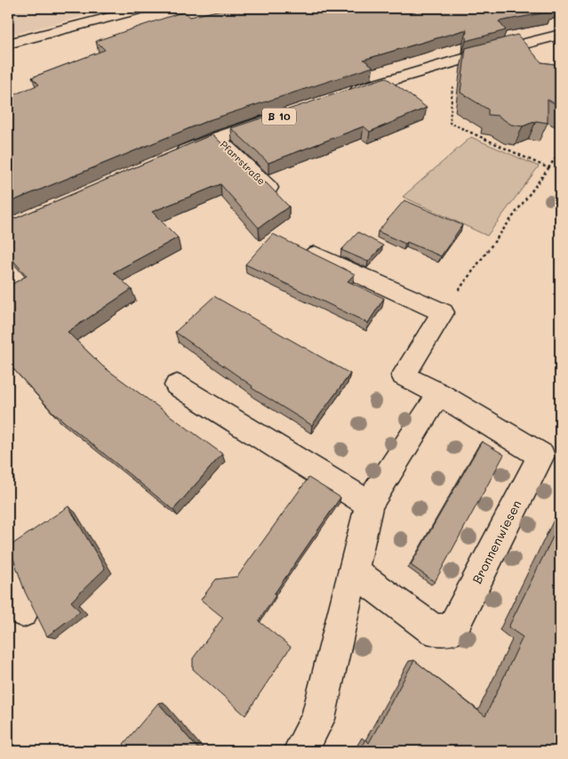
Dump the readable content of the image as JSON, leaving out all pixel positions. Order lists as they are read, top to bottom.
{
  "streets": {
    "street": ["B 10", "Pfarrstraße", "Bronnenwiesen"]
  },
  "crossings": [
    ["B 10", "Pfarrstraße"]
  ]
}
